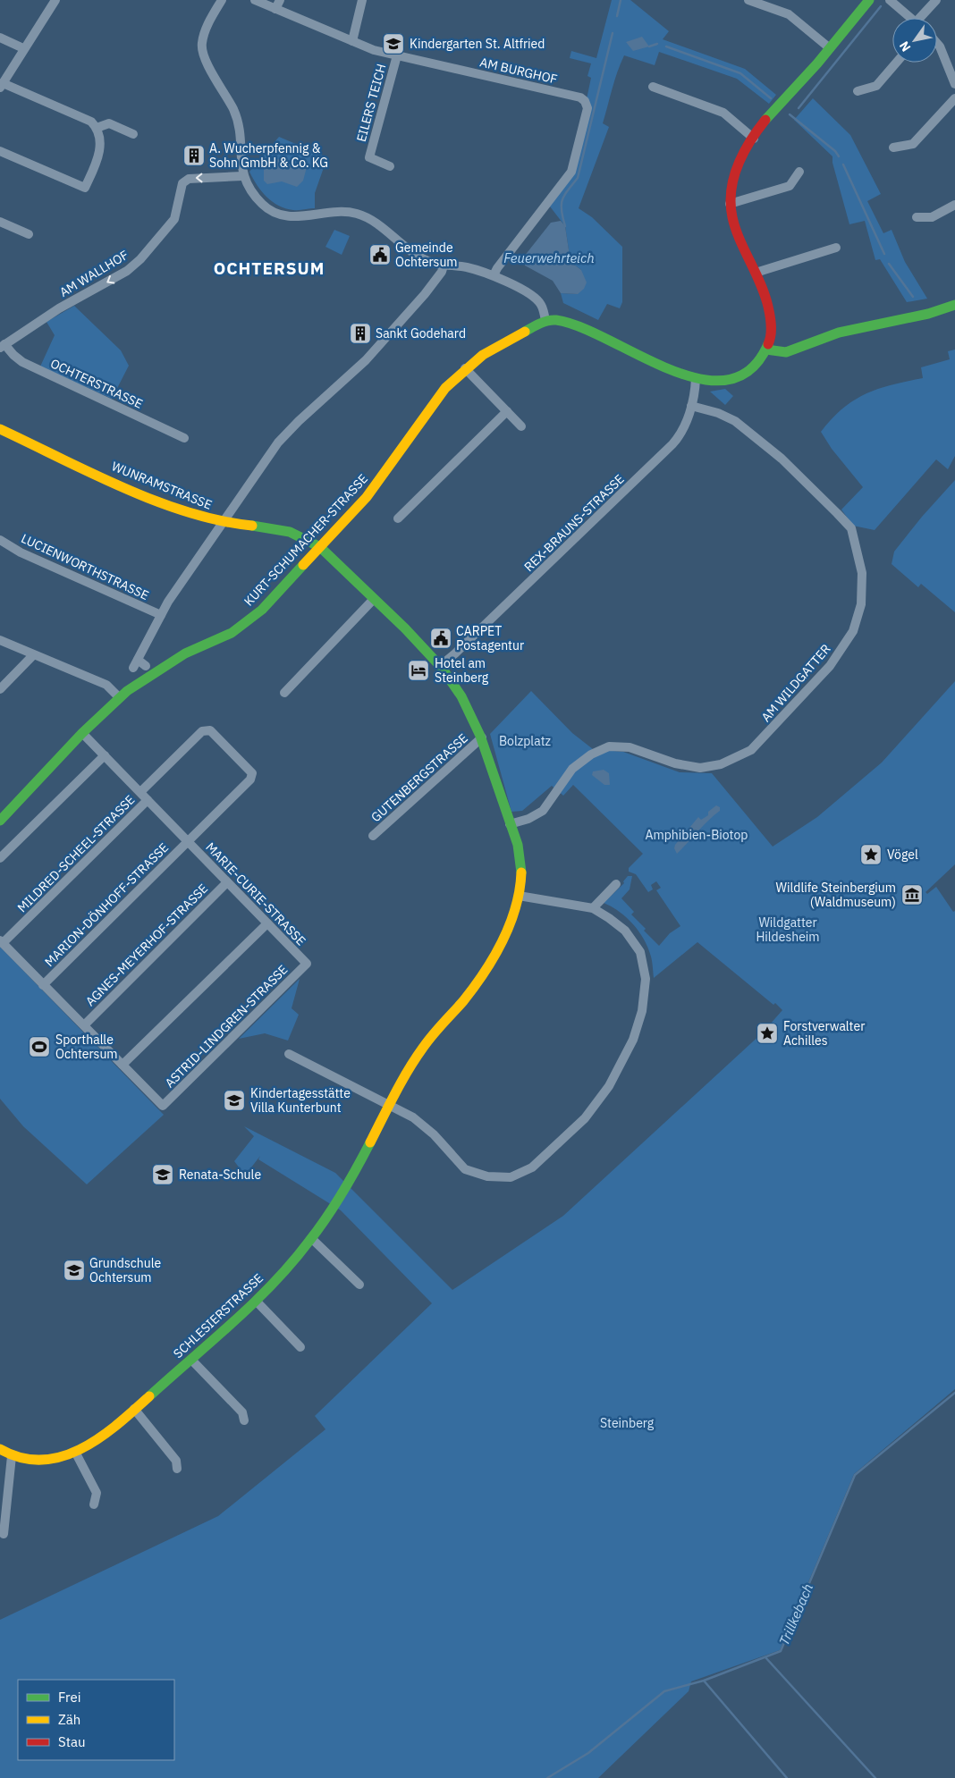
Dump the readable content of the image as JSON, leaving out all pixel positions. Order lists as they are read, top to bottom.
{
  "streets": {
    "street": [
      "AM BURGHOF",
      "EILERS TEICH",
      "AM WALLHOF",
      "OCHTERSTRASSE",
      "WUNRAMSTRASSE",
      "REX-BRAUNS-STRASSE",
      "KURT-SCHUMACHER-STRASSE",
      "LUCIENWORTHSTRASSE",
      "AM WILDGATTER",
      "GUTENBERGSTRASSE",
      "MILDRED-SCHEEL-STRASSE",
      "MARIE-CURIE-STRASSE",
      "MARION-DÖNHOFF-STRASSE",
      "AGNES-MEYERHOF-STRASSE",
      "ASTRID-LINDGREN-STRASSE",
      "SCHLESIERSTRASSE"
    ]
  },
  "crossings": [
    ["AM BURGHOF", "EILERS TEICH"],
    ["AM WALLHOF", "OCHTERSTRASSE"],
    ["WUNRAMSTRASSE", "REX-BRAUNS-STRASSE"],
    ["WUNRAMSTRASSE", "KURT-SCHUMACHER-STRASSE"],
    ["WUNRAMSTRASSE", "AM WILDGATTER"],
    ["WUNRAMSTRASSE", "GUTENBERGSTRASSE"],
    ["WUNRAMSTRASSE", "SCHLESIERSTRASSE"],
    ["REX-BRAUNS-STRASSE", "AM WILDGATTER"],
    ["KURT-SCHUMACHER-STRASSE", "MARIE-CURIE-STRASSE"],
    ["AM WILDGATTER", "SCHLESIERSTRASSE"],
    ["MILDRED-SCHEEL-STRASSE", "MARIE-CURIE-STRASSE"],
    ["MARIE-CURIE-STRASSE", "MARION-DÖNHOFF-STRASSE"],
    ["MARIE-CURIE-STRASSE", "AGNES-MEYERHOF-STRASSE"],
    ["MARIE-CURIE-STRASSE", "ASTRID-LINDGREN-STRASSE"]
  ],
  "one_way": ["AM WALLHOF"],
  "districts": ["OCHTERSUM"],
  "water": ["Feuerwehrteich", "Trillkebach"],
  "parks": [
    "Bolzplatz",
    "Amphibien-Biotop",
    "Wildgatter Hildesheim",
    "Steinberg"
  ],
  "places": {
    "school or university": [
      "Kindergarten St. Altfried",
      "Kindertagesstätte Villa Kunterbunt",
      "Renata-Schule",
      "Grundschule Ochtersum"
    ],
    "building": ["A. Wucherpfennig & Sohn GmbH & Co. KG", "Sankt Godehard"],
    "public building": ["Gemeinde Ochtersum", "CARPET Postagentur"],
    "hotel": ["Hotel am Steinberg"],
    "place": ["Vögel", "Forstverwalter Achilles"],
    "museum": ["Wildlife Steinbergium (Waldmuseum)"],
    "sports": ["Sporthalle Ochtersum"]
  },
  "legend": ["Frei", "Zäh", "Stau"],
  "north": "bottom left"
}
